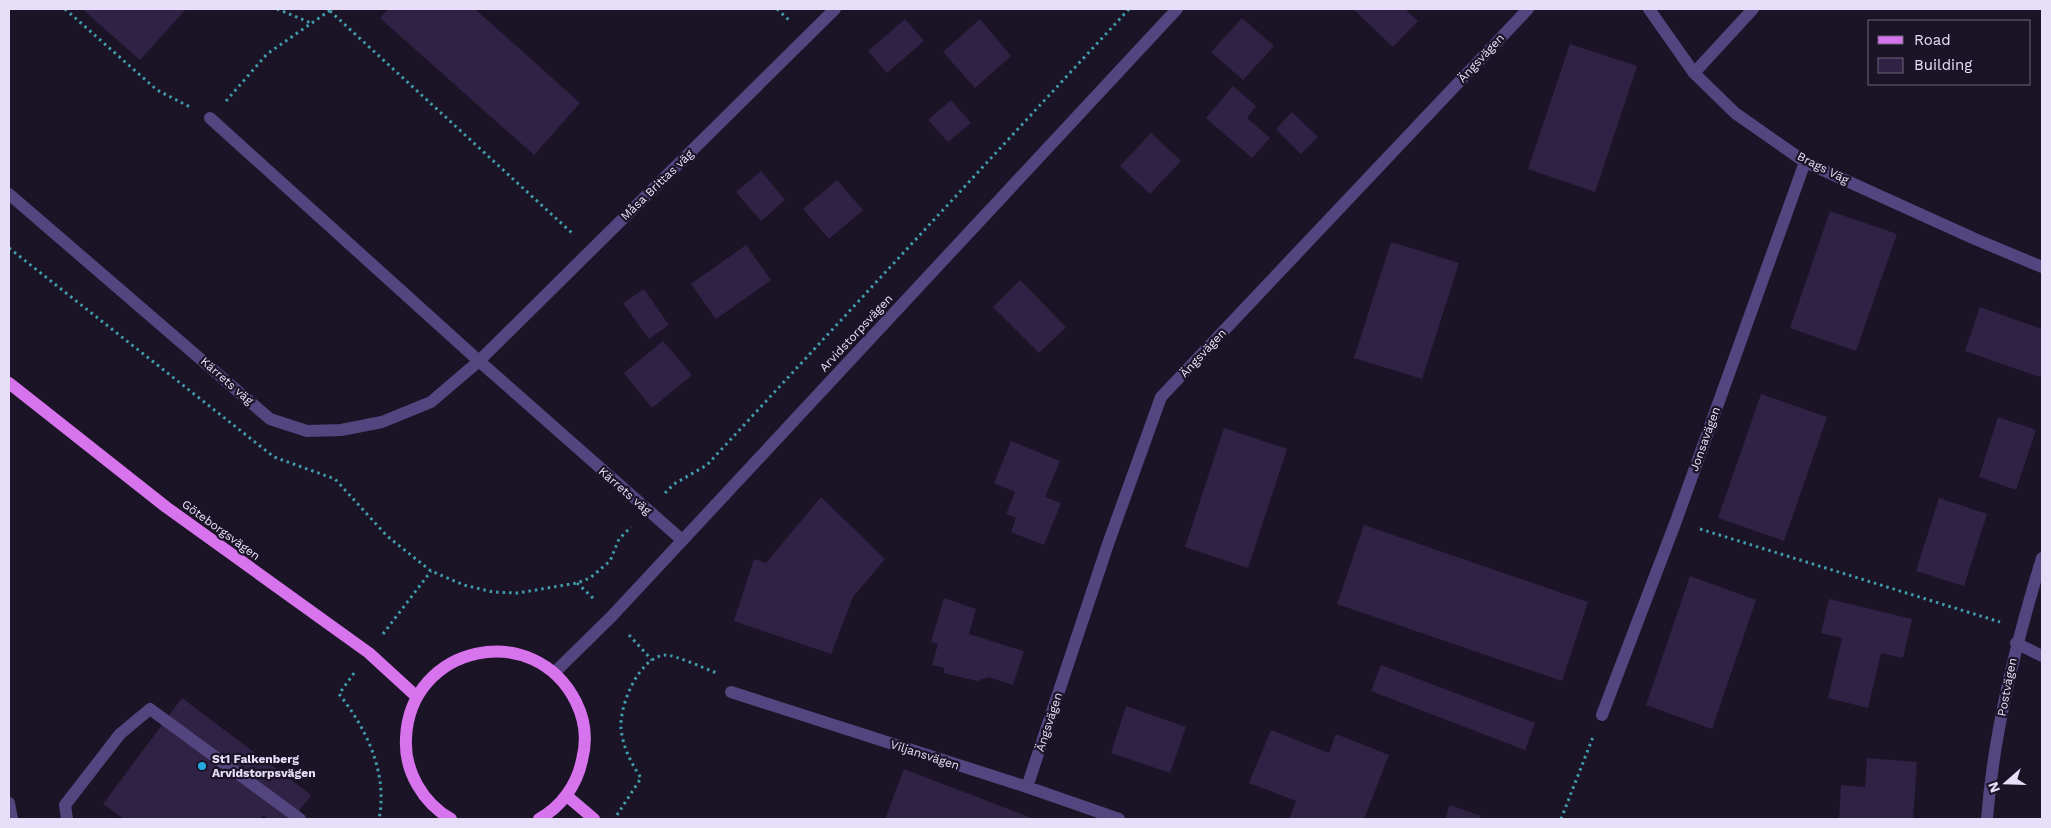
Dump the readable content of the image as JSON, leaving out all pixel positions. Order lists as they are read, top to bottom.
{
  "streets": {
    "main road": ["Göteborgsvägen"],
    "street": [
      "Ängsvägen",
      "Brags Väg",
      "Måsa Brittas väg",
      "Arvidstorpsvägen",
      "Kärrets väg",
      "Jonsavägen",
      "Postvägen",
      "Viljansvägen"
    ]
  },
  "crossings": [
    ["Ängsvägen", "Viljansvägen"],
    ["Brags Väg", "Jonsavägen"],
    ["Måsa Brittas väg", "Kärrets väg"],
    ["Arvidstorpsvägen", "Kärrets väg"]
  ],
  "places": ["St1 Falkenberg Arvidstorpsvägen"],
  "legend": ["Road", "Building"],
  "north": "left"
}
